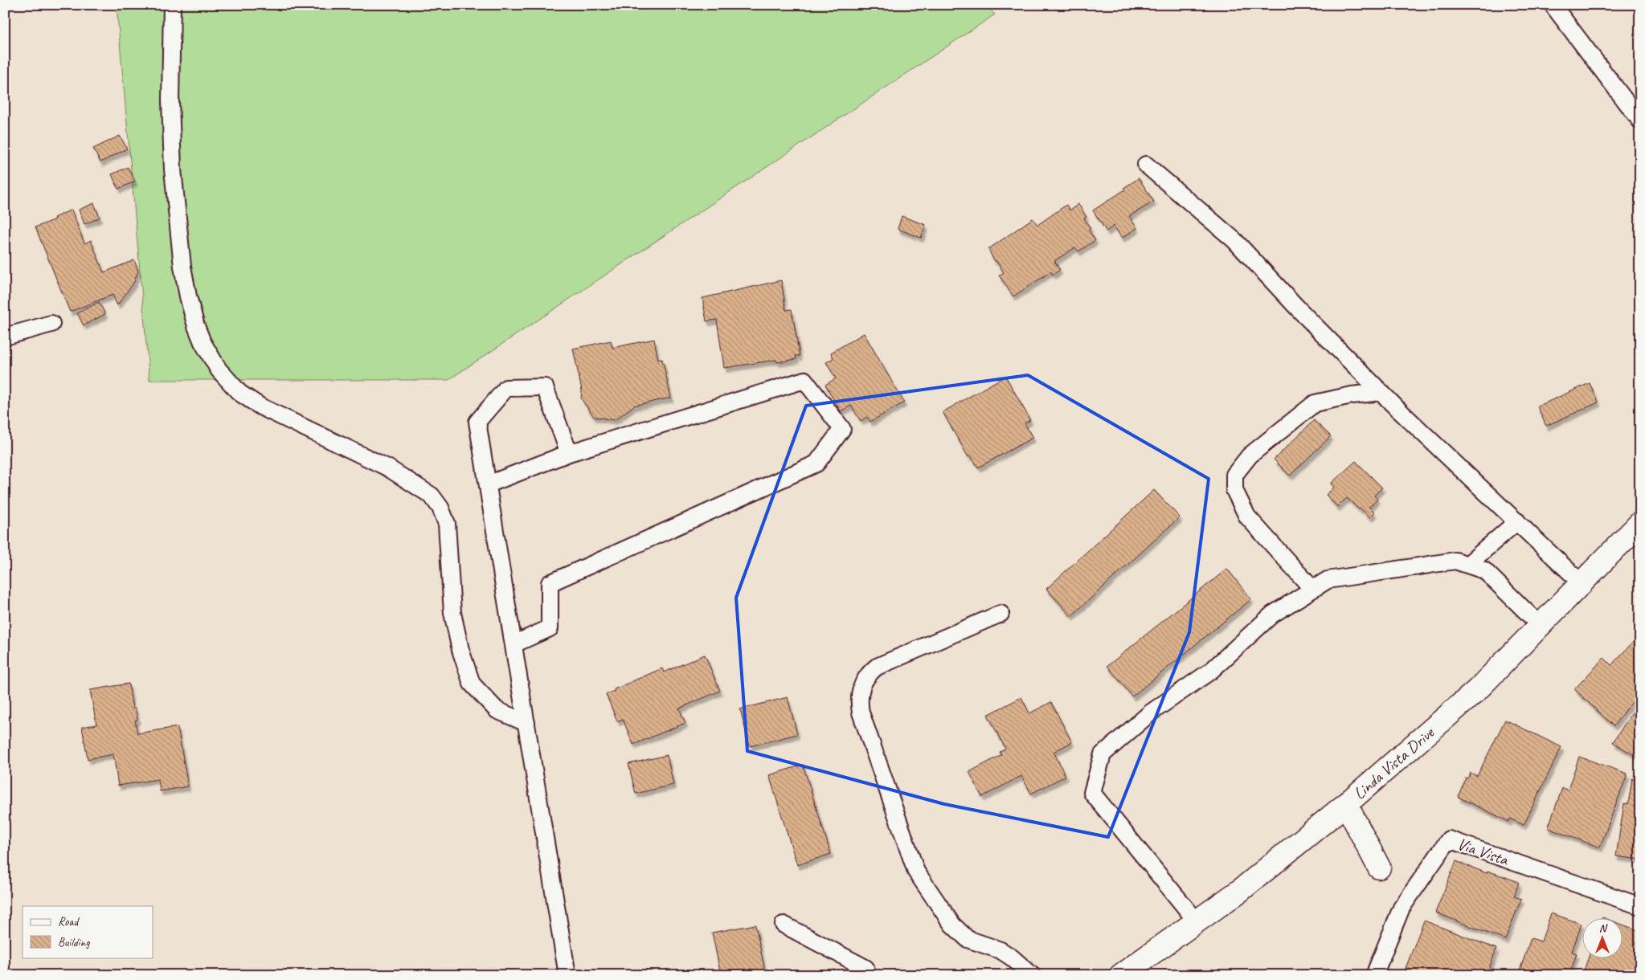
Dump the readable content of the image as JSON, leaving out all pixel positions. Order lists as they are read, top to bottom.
{
  "streets": {
    "street": ["Linda Vista Drive"],
    "lane": ["Via Vista"]
  },
  "legend": ["Road", "Building"],
  "north": "top"
}
